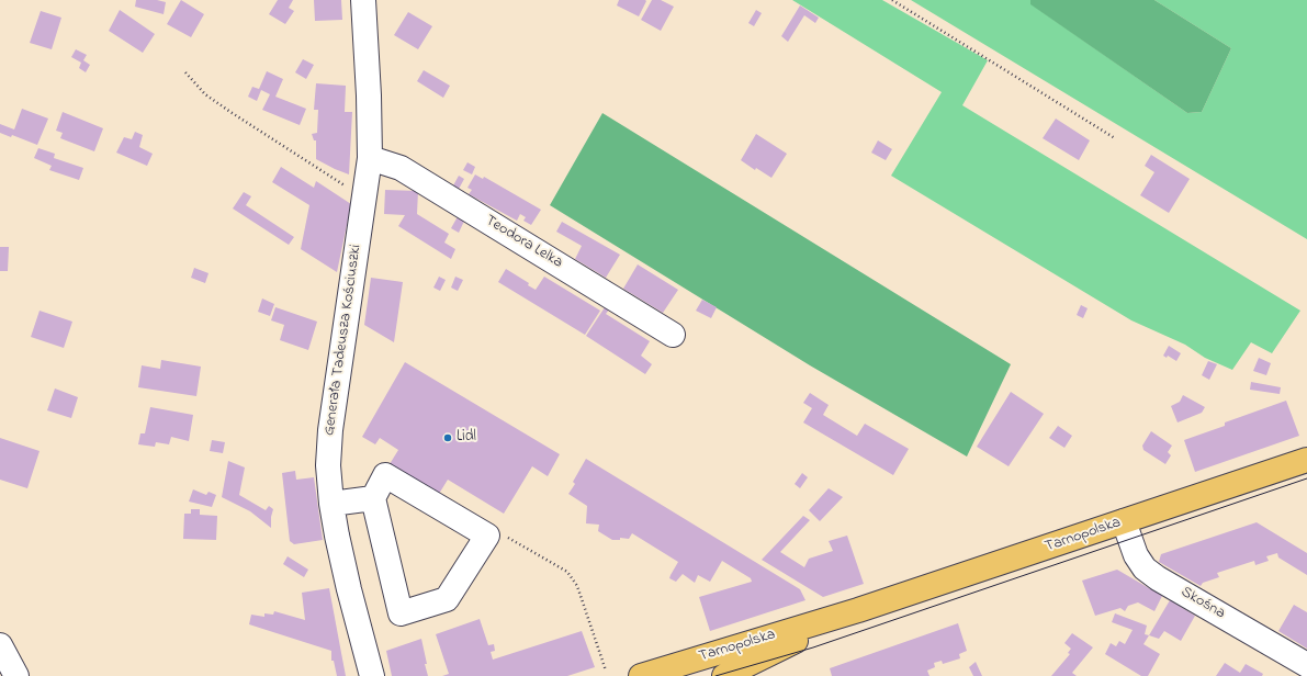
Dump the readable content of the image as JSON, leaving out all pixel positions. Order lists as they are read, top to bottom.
{
  "streets": {
    "main road": ["Tarnopolska"],
    "street": ["Teodora Lelka", "Generała Tadeusza Kościuszki", "Skośna"]
  },
  "crossings": [
    ["Teodora Lelka", "Generała Tadeusza Kościuszki"],
    ["Tarnopolska", "Skośna"]
  ],
  "places": ["Lidl"]
}
